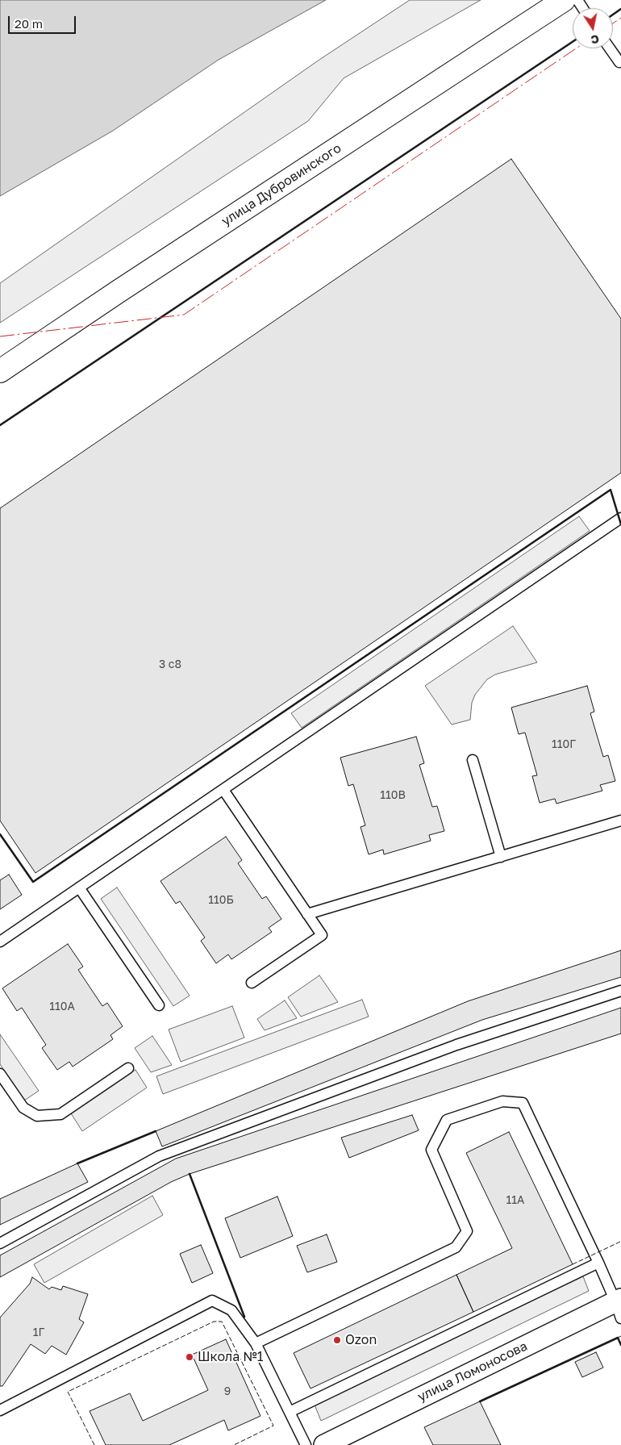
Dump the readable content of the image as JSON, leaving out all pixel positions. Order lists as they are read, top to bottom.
{
  "streets": {
    "main road": ["улица Дубровинского"],
    "street": ["улица Ломоносова"]
  },
  "places": ["Ozon", "Школа №1"],
  "house_numbers": [
    "3 с8",
    "110Г",
    "110В",
    "110Б",
    "110А",
    "11А",
    "1Г",
    "9"
  ],
  "scale_bar": "20 m",
  "north": "bottom"
}
